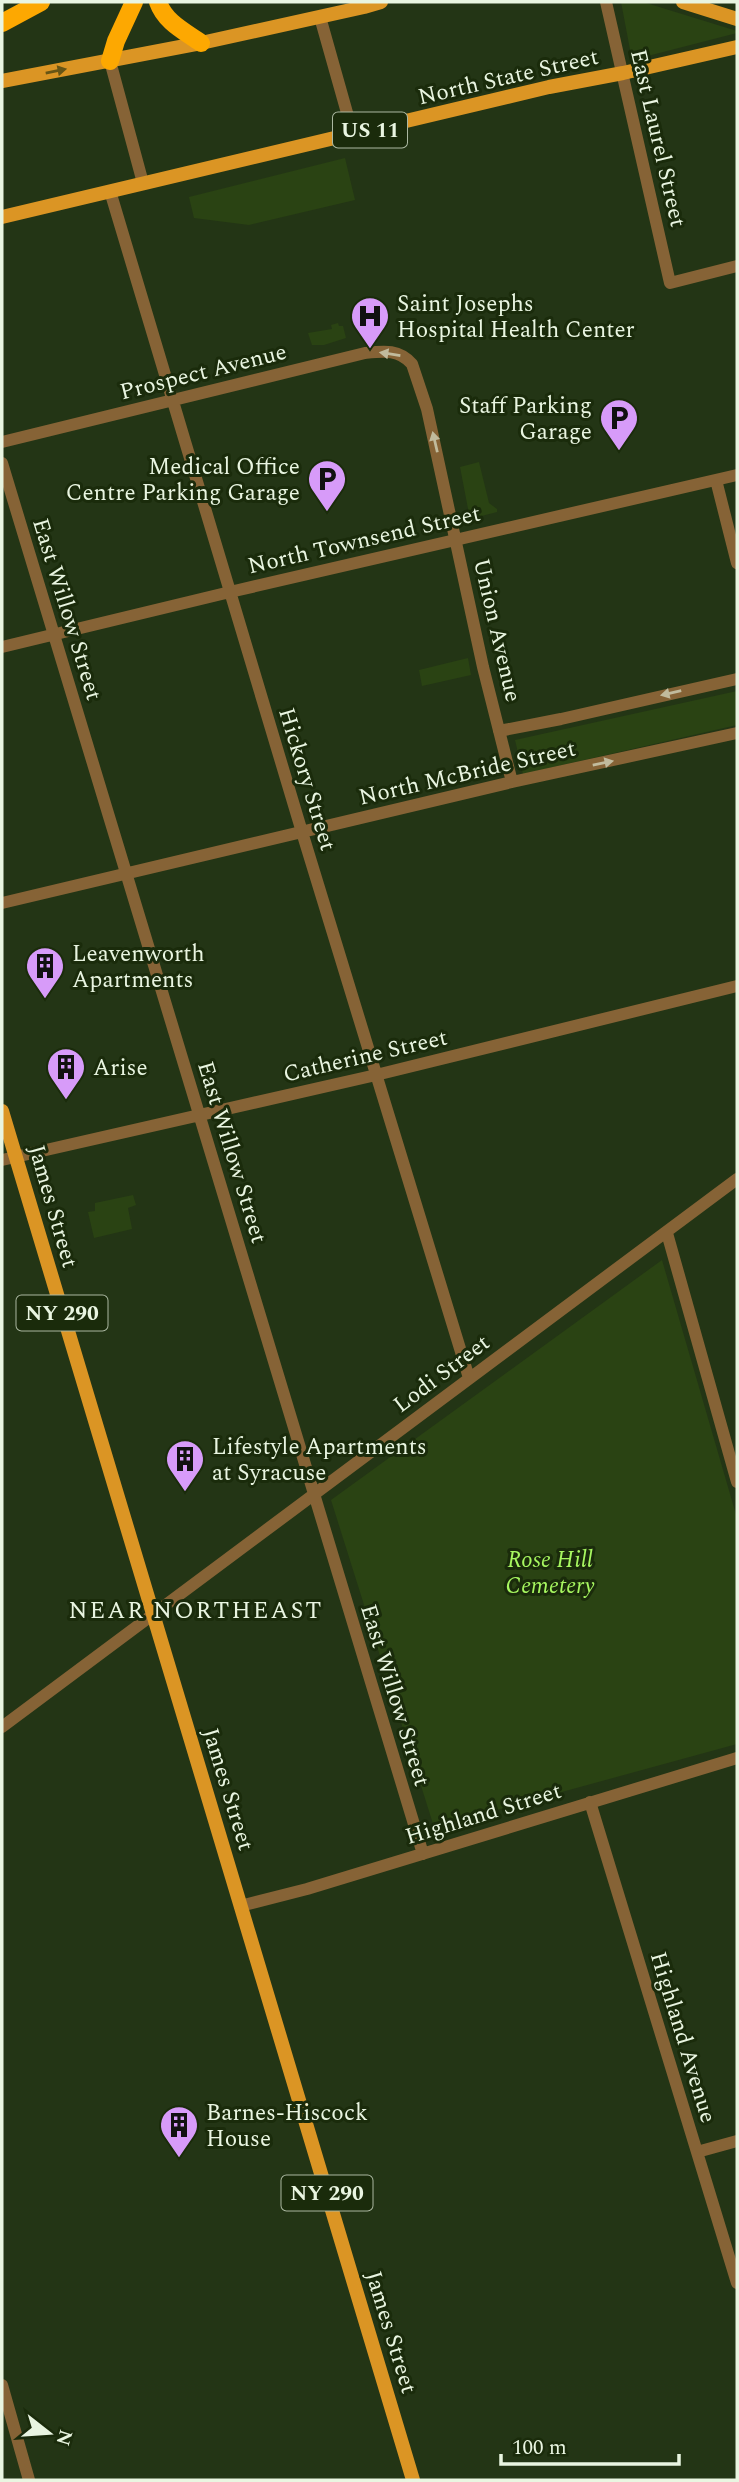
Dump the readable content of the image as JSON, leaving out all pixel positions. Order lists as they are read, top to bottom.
{
  "streets": {
    "main road": [
      "North State Street",
      "US 11",
      "James Street",
      "NY 290"
    ],
    "street": [
      "East Laurel Street",
      "Prospect Avenue",
      "North Townsend Street",
      "East Willow Street",
      "Union Avenue",
      "North McBride Street",
      "Hickory Street",
      "Catherine Street",
      "Lodi Street",
      "Highland Street",
      "Highland Avenue"
    ]
  },
  "crossings": [
    ["North State Street", "East Laurel Street"],
    ["North State Street", "Hickory Street"],
    ["Prospect Avenue", "Union Avenue"],
    ["Prospect Avenue", "Hickory Street"],
    ["North Townsend Street", "East Willow Street"],
    ["North Townsend Street", "Union Avenue"],
    ["North Townsend Street", "Hickory Street"],
    ["East Willow Street", "North McBride Street"],
    ["East Willow Street", "Catherine Street"],
    ["East Willow Street", "Lodi Street"],
    ["East Willow Street", "Highland Street"],
    ["Union Avenue", "North McBride Street"],
    ["North McBride Street", "Hickory Street"],
    ["Hickory Street", "Catherine Street"],
    ["Hickory Street", "Lodi Street"],
    ["Catherine Street", "James Street"],
    ["James Street", "Lodi Street"],
    ["James Street", "Highland Street"],
    ["Highland Street", "Highland Avenue"]
  ],
  "one_way": ["Prospect Avenue", "Union Avenue"],
  "districts": ["NEAR NORTHEAST"],
  "parks": ["Rose Hill Cemetery"],
  "places": {
    "hospital": ["Saint Josephs Hospital Health Center"],
    "parking": ["Staff Parking Garage", "Medical Office Centre Parking Garage"],
    "building": [
      "Leavenworth Apartments",
      "Arise",
      "Lifestyle Apartments at Syracuse",
      "Barnes-Hiscock House"
    ]
  },
  "scale_bar": "100 m",
  "north": "right"
}
